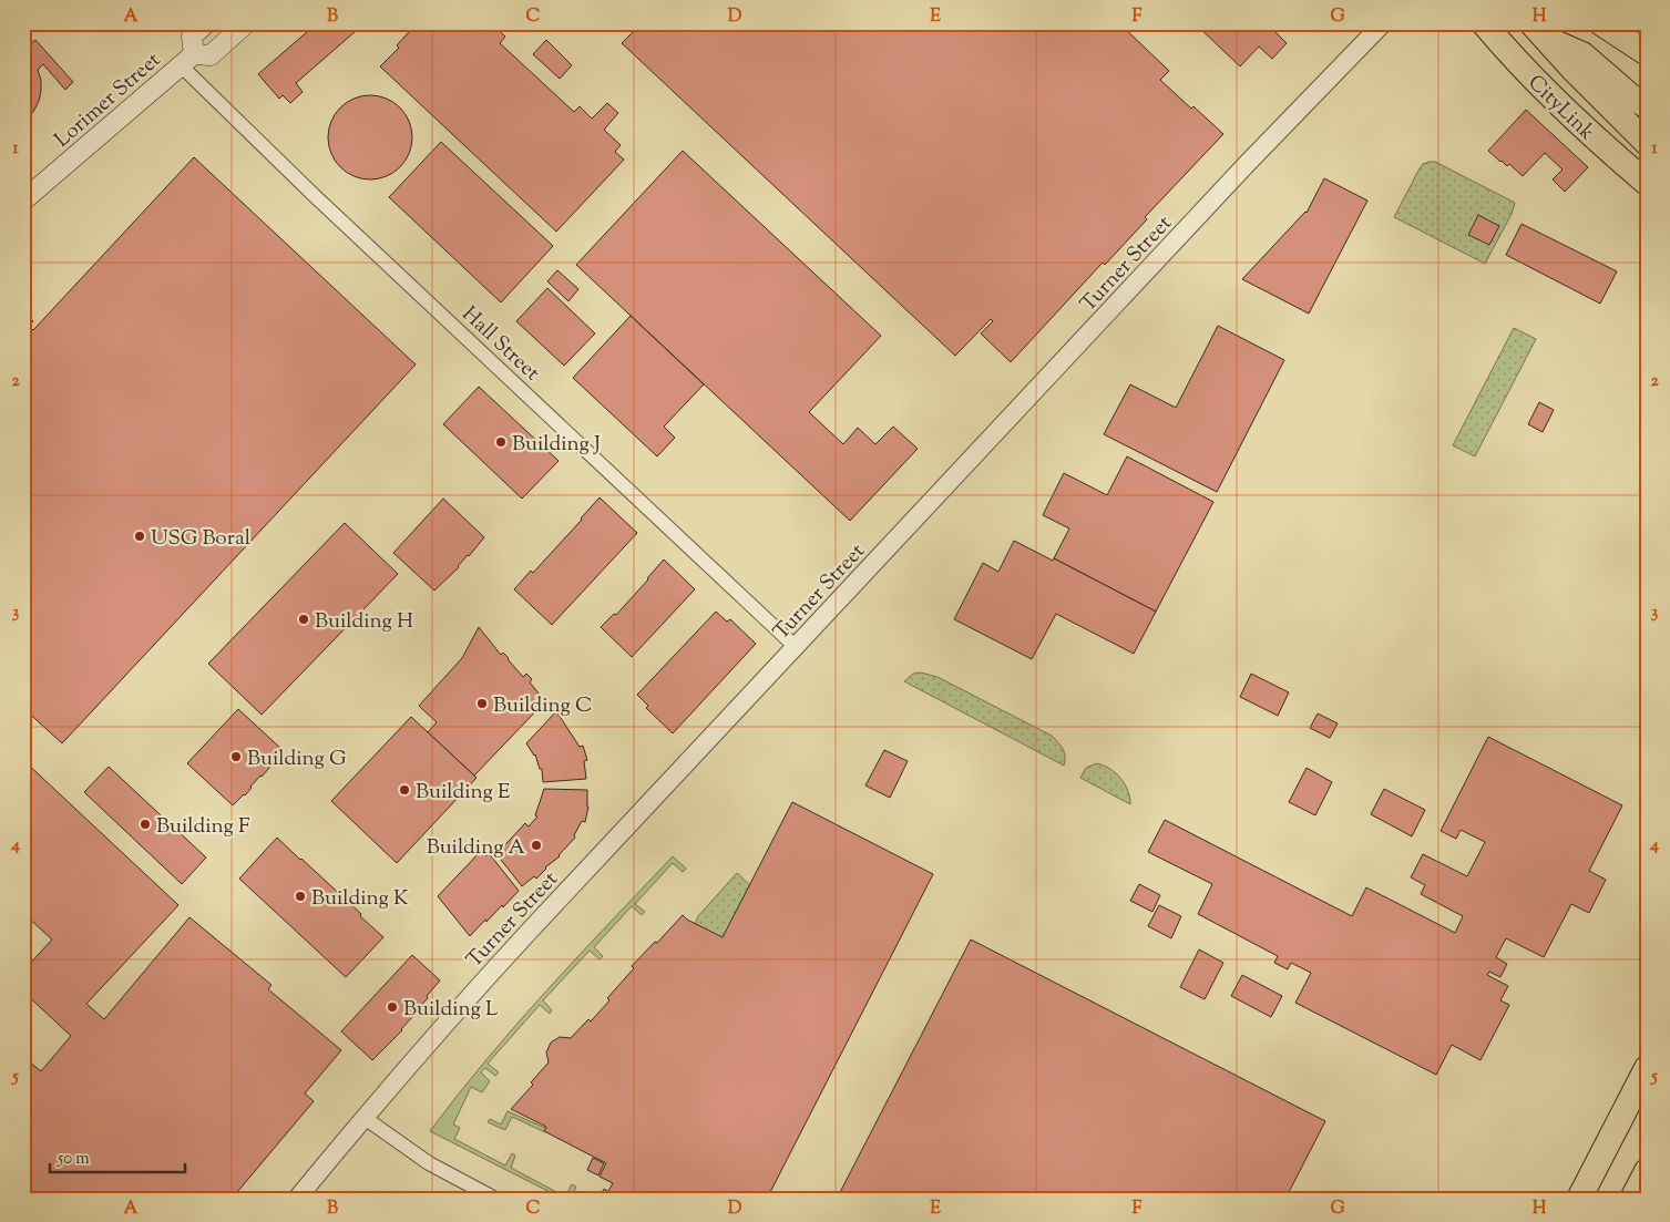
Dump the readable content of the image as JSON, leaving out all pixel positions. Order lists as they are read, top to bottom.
{
  "streets": {
    "highway": ["CityLink"],
    "main road": ["Lorimer Street"],
    "street": ["Turner Street", "Hall Street"]
  },
  "crossings": [
    ["Lorimer Street", "Hall Street"],
    ["Turner Street", "Hall Street"]
  ],
  "places": [
    "Building J",
    "USG Boral",
    "Building H",
    "Building C",
    "Building G",
    "Building E",
    "Building F",
    "Building A",
    "Building K",
    "Building L"
  ],
  "scale_bar": "50 m",
  "grid": {
    "columns": [
      "A",
      "B",
      "C",
      "D",
      "E",
      "F",
      "G",
      "H"
    ],
    "rows": [
      "1",
      "2",
      "3",
      "4",
      "5"
    ]
  }
}
